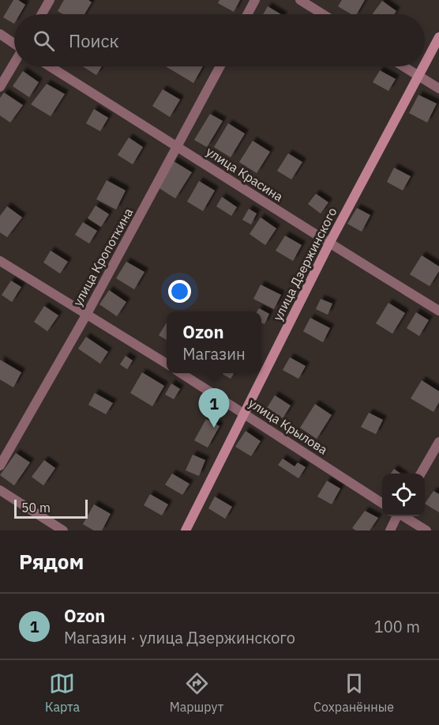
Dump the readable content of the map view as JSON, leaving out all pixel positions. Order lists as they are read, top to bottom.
{
  "streets": {
    "street": [
      "улица Красина",
      "улица Кропоткина",
      "улица Дзержинского",
      "улица Крылова"
    ]
  },
  "crossings": [
    ["улица Красина", "улица Кропоткина"],
    ["улица Красина", "улица Дзержинского"],
    ["улица Дзержинского", "улица Крылова"]
  ],
  "scale_bar": "50 m",
  "page": {
    "search": "Поиск",
    "popup": ["Ozon", "Магазин"],
    "pins": "1",
    "scale": "50 m",
    "heading": "Рядом",
    "list": [
      {
        "mark": "1",
        "name": "Ozon",
        "note": "Магазин · улица Дзержинского",
        "value": "100 m"
      }
    ],
    "nav": ["Карта", "Маршрут", "Сохранённые"]
  }
}
